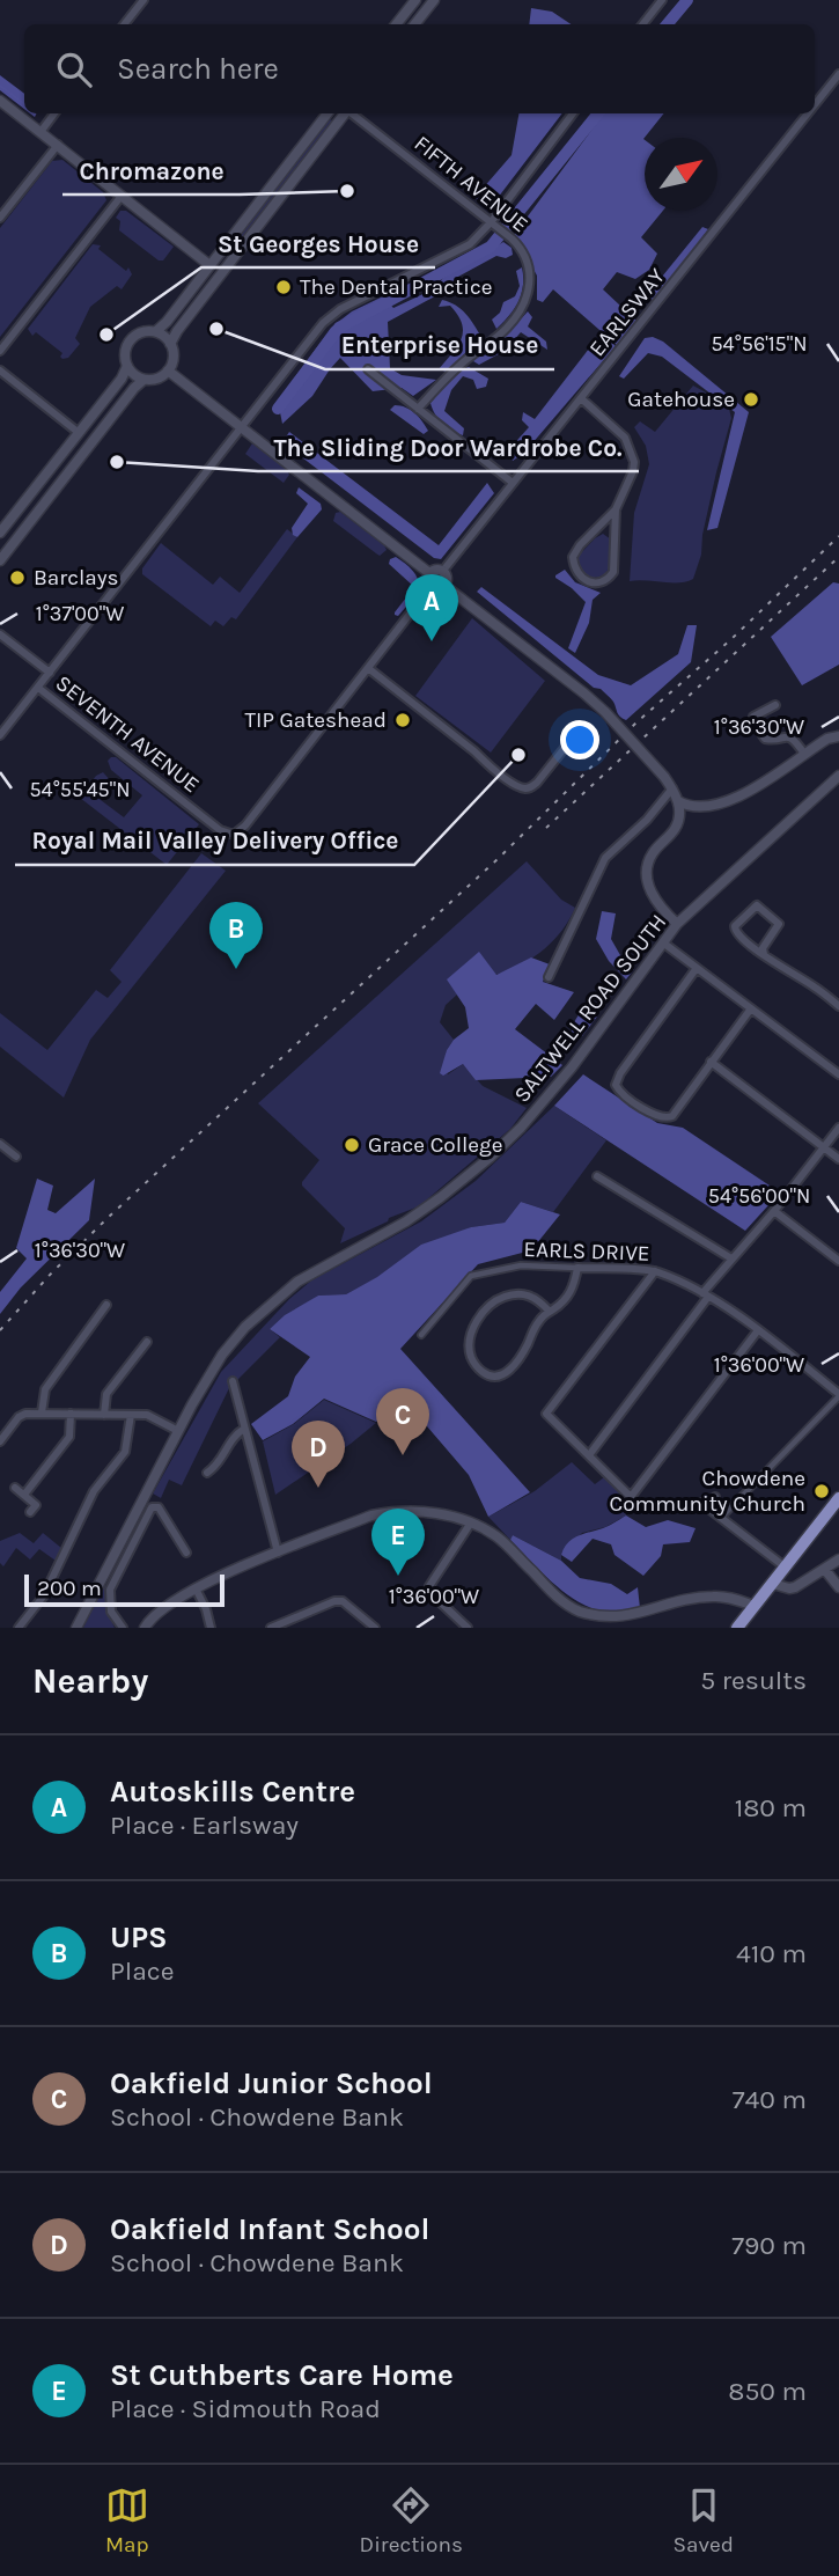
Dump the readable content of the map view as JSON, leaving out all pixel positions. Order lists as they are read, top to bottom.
{
  "streets": {
    "street": [
      "FIFTH AVENUE",
      "EARLSWAY",
      "SEVENTH AVENUE",
      "SALTWELL ROAD SOUTH",
      "EARLS DRIVE"
    ]
  },
  "places": [
    "Chromazone",
    "The Dental Practice",
    "Enterprise House",
    "St Georges House",
    "Gatehouse",
    "The Sliding Door Wardrobe Co.",
    "Barclays",
    "TIP Gateshead",
    "Royal Mail Valley Delivery Office",
    "Grace College",
    "Chowdene Community Church"
  ],
  "scale_bar": "200 m",
  "north": "top right",
  "page": {
    "search": "Search here",
    "pins": [
      "A",
      "B",
      "C",
      "D",
      "E"
    ],
    "scale": "200 m",
    "heading": ["Nearby", "5 results"],
    "list": [
      {
        "mark": "A",
        "name": "Autoskills Centre",
        "note": "Place · Earlsway",
        "value": "180 m"
      },
      {
        "mark": "B",
        "name": "UPS",
        "note": "Place",
        "value": "410 m"
      },
      {
        "mark": "C",
        "name": "Oakfield Junior School",
        "note": "School · Chowdene Bank",
        "value": "740 m"
      },
      {
        "mark": "D",
        "name": "Oakfield Infant School",
        "note": "School · Chowdene Bank",
        "value": "790 m"
      },
      {
        "mark": "E",
        "name": "St Cuthberts Care Home",
        "note": "Place · Sidmouth Road",
        "value": "850 m"
      }
    ],
    "nav": ["Map", "Directions", "Saved"]
  },
  "coordinates": [
    "54°56'15\"N",
    "1°37'00\"W",
    "1°36'30\"W",
    "54°55'45\"N",
    "54°56'00\"N",
    "1°36'00\"W"
  ]
}
